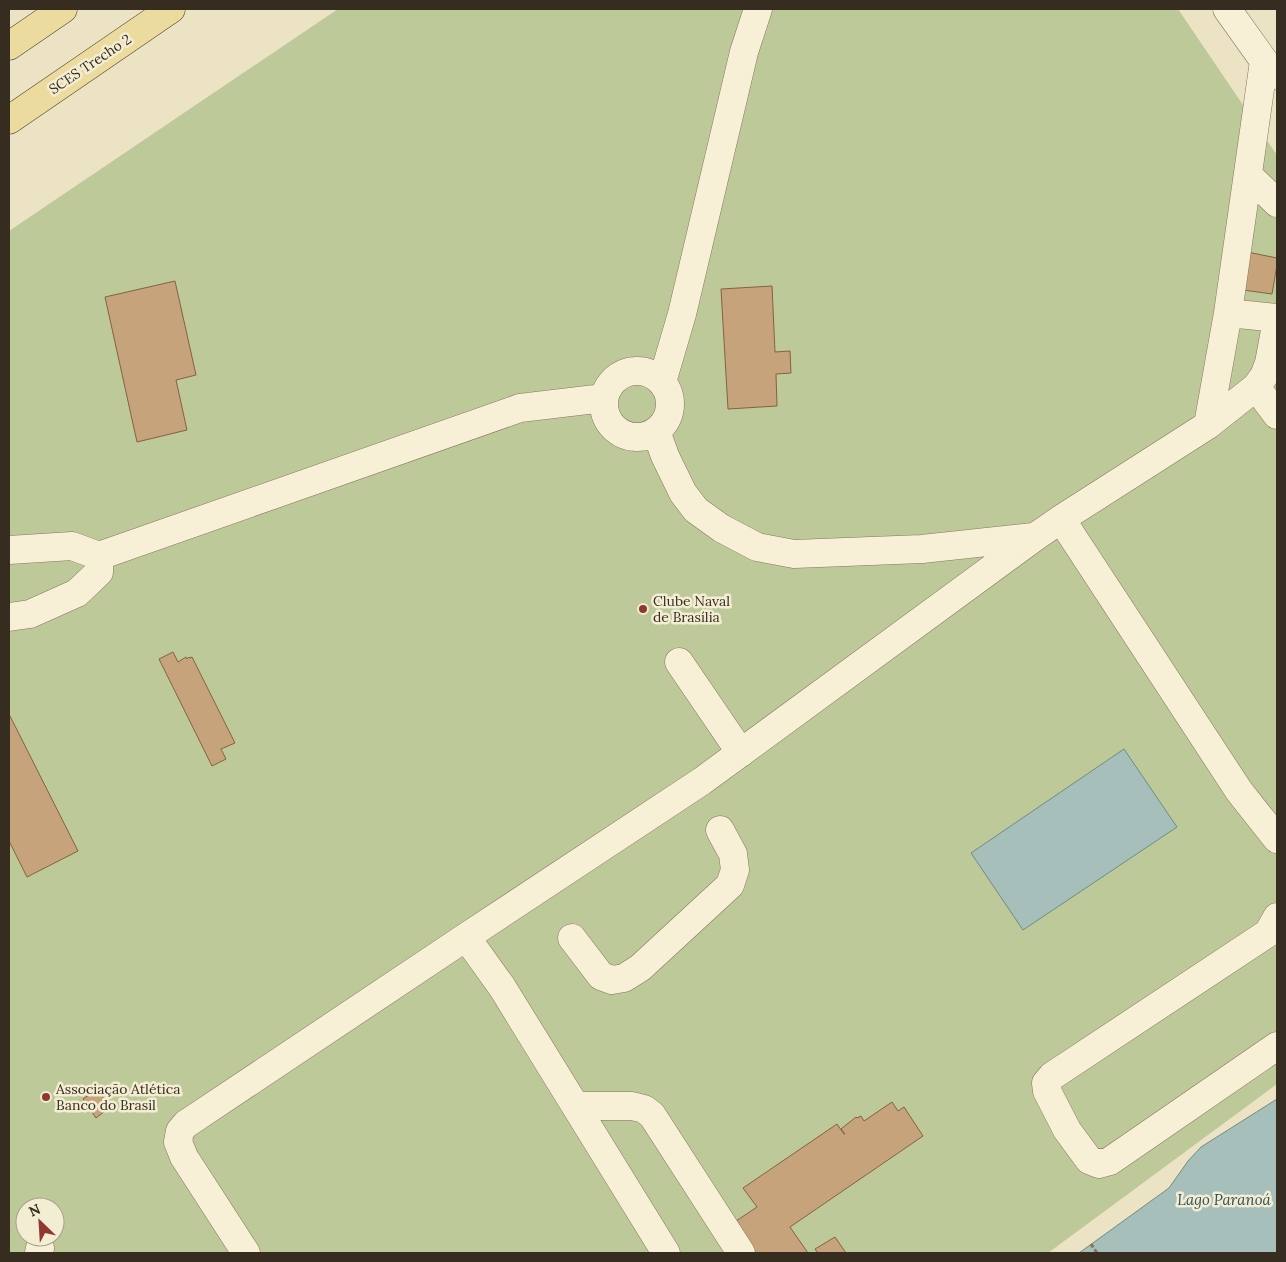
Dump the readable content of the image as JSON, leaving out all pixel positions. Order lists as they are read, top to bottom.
{
  "streets": {
    "main road": ["SCES Trecho 2"]
  },
  "water": ["Lago Paranoá"],
  "places": ["Clube Naval de Brasília", "Associação Atlética Banco do Brasil"],
  "north": "top left"
}
